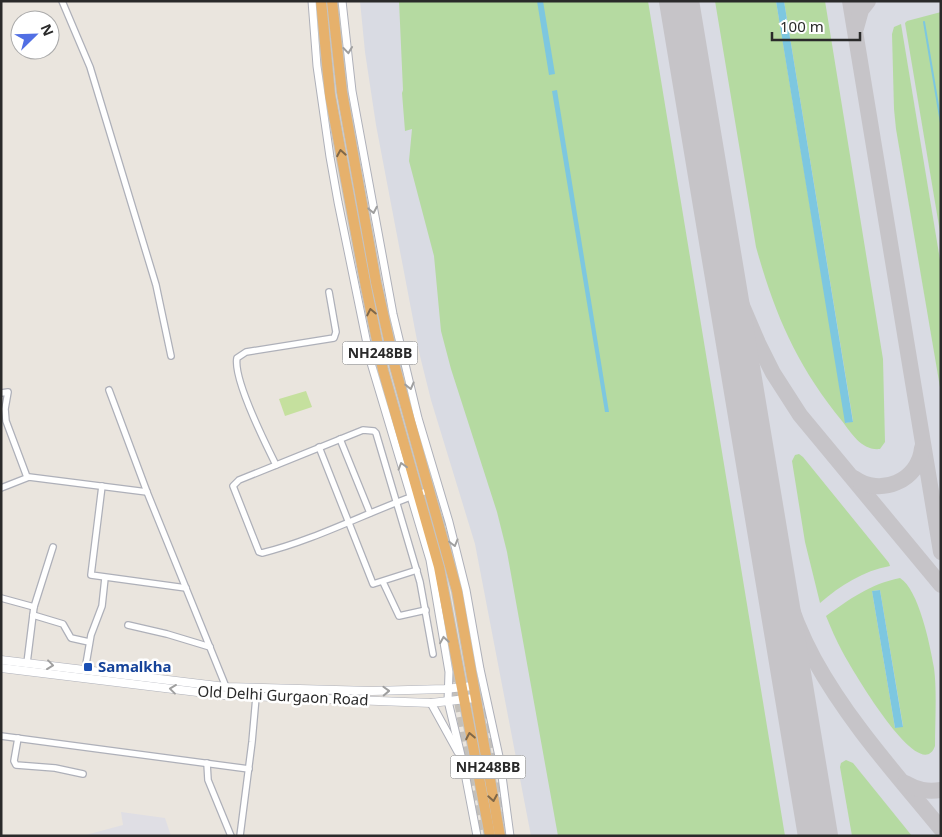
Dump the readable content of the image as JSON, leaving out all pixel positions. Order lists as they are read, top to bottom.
{
  "streets": {
    "highway": ["NH248BB"],
    "main road": ["Old Delhi Gurgaon Road"]
  },
  "crossings": [
    ["NH248BB", "Old Delhi Gurgaon Road"]
  ],
  "places": {
    "transit": ["Samalkha"]
  },
  "scale_bar": "100 m",
  "north": "top right"
}
